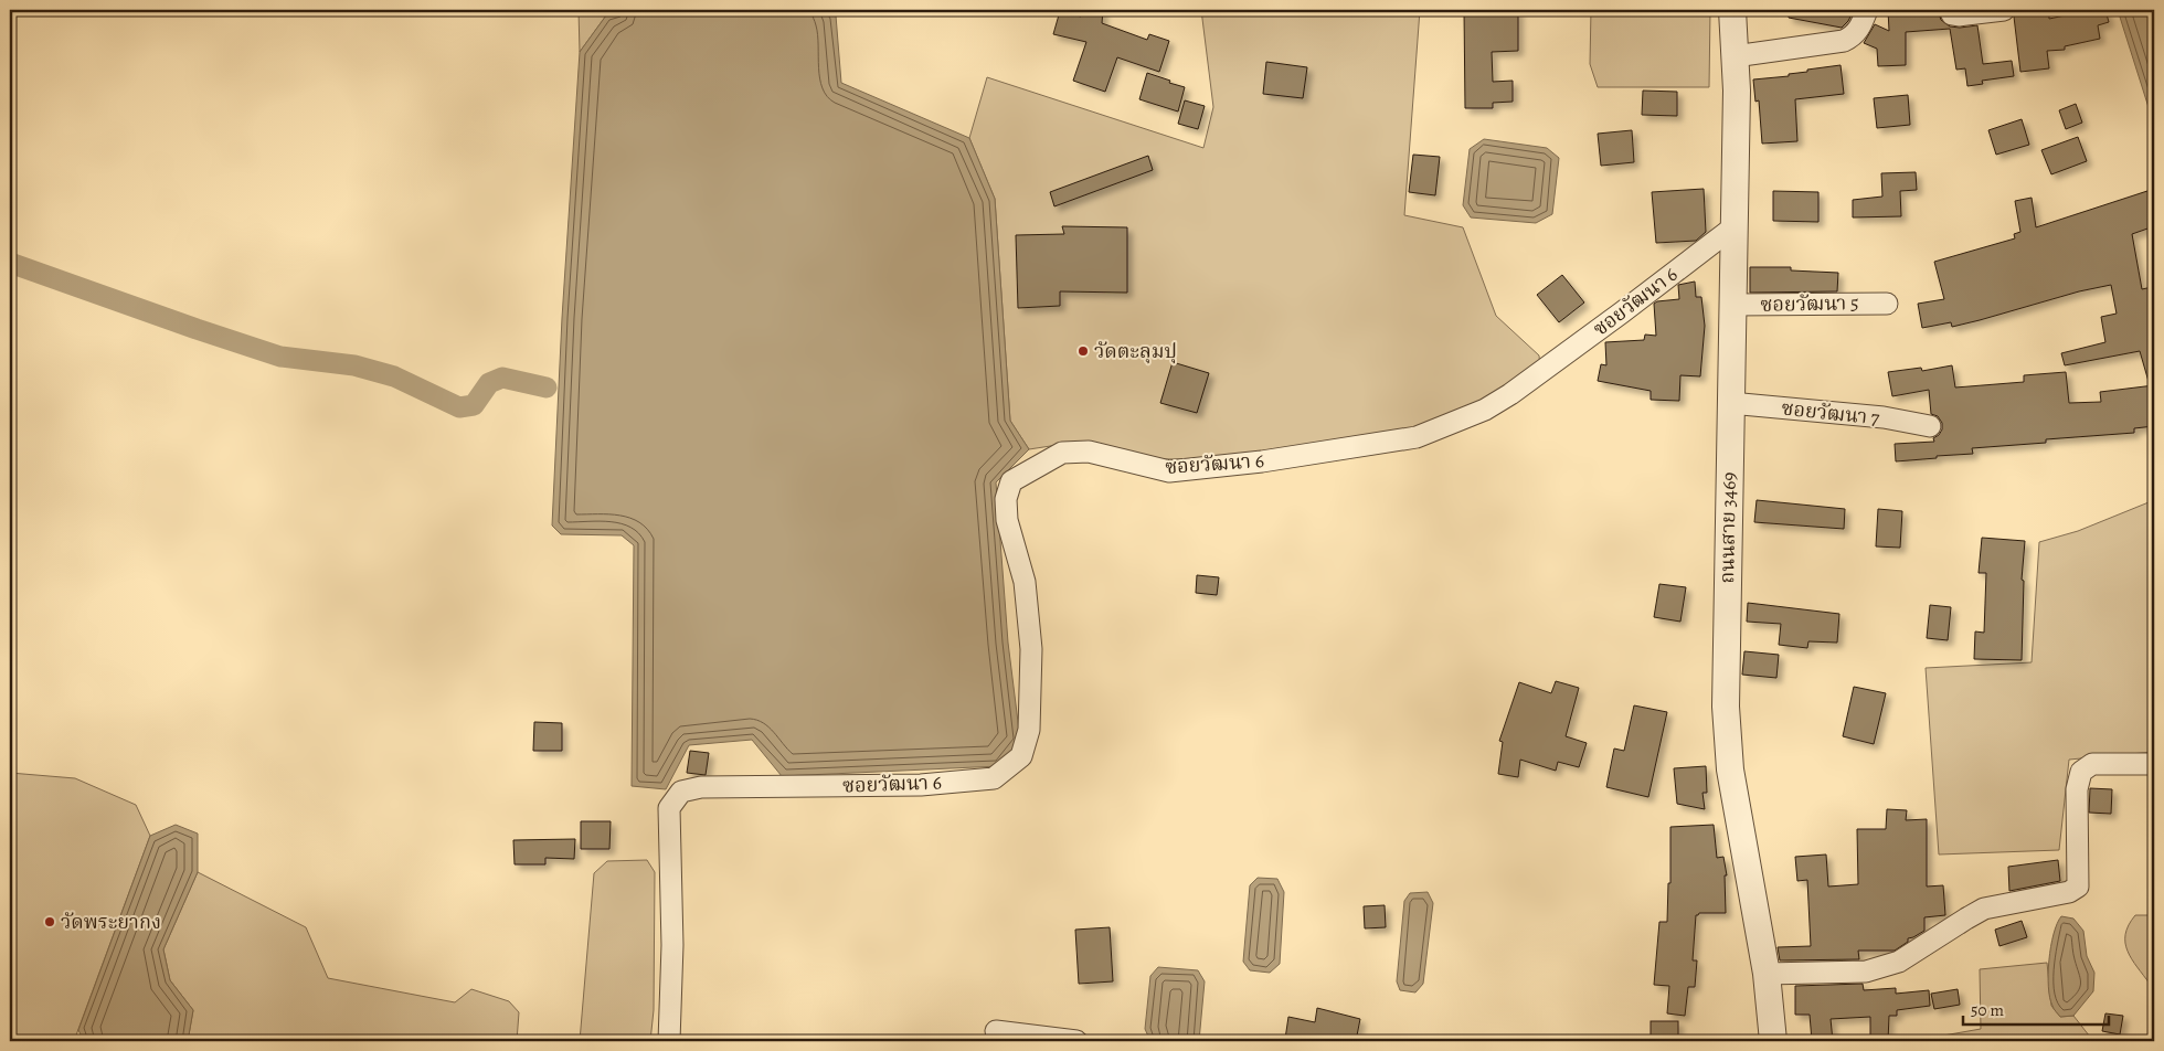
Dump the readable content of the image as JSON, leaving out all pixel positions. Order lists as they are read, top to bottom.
{
  "streets": {
    "street": [
      "ซอยวัฒนา 6",
      "ซอยวัฒนา 5",
      "ซอยวัฒนา 7",
      "ถนนสาย 3469"
    ]
  },
  "crossings": [
    ["ซอยวัฒนา 6", "ถนนสาย 3469"],
    ["ซอยวัฒนา 5", "ถนนสาย 3469"],
    ["ซอยวัฒนา 7", "ถนนสาย 3469"]
  ],
  "places": ["วัดตะลุมปุ", "วัดพระยากง"],
  "scale_bar": "50 m"
}
